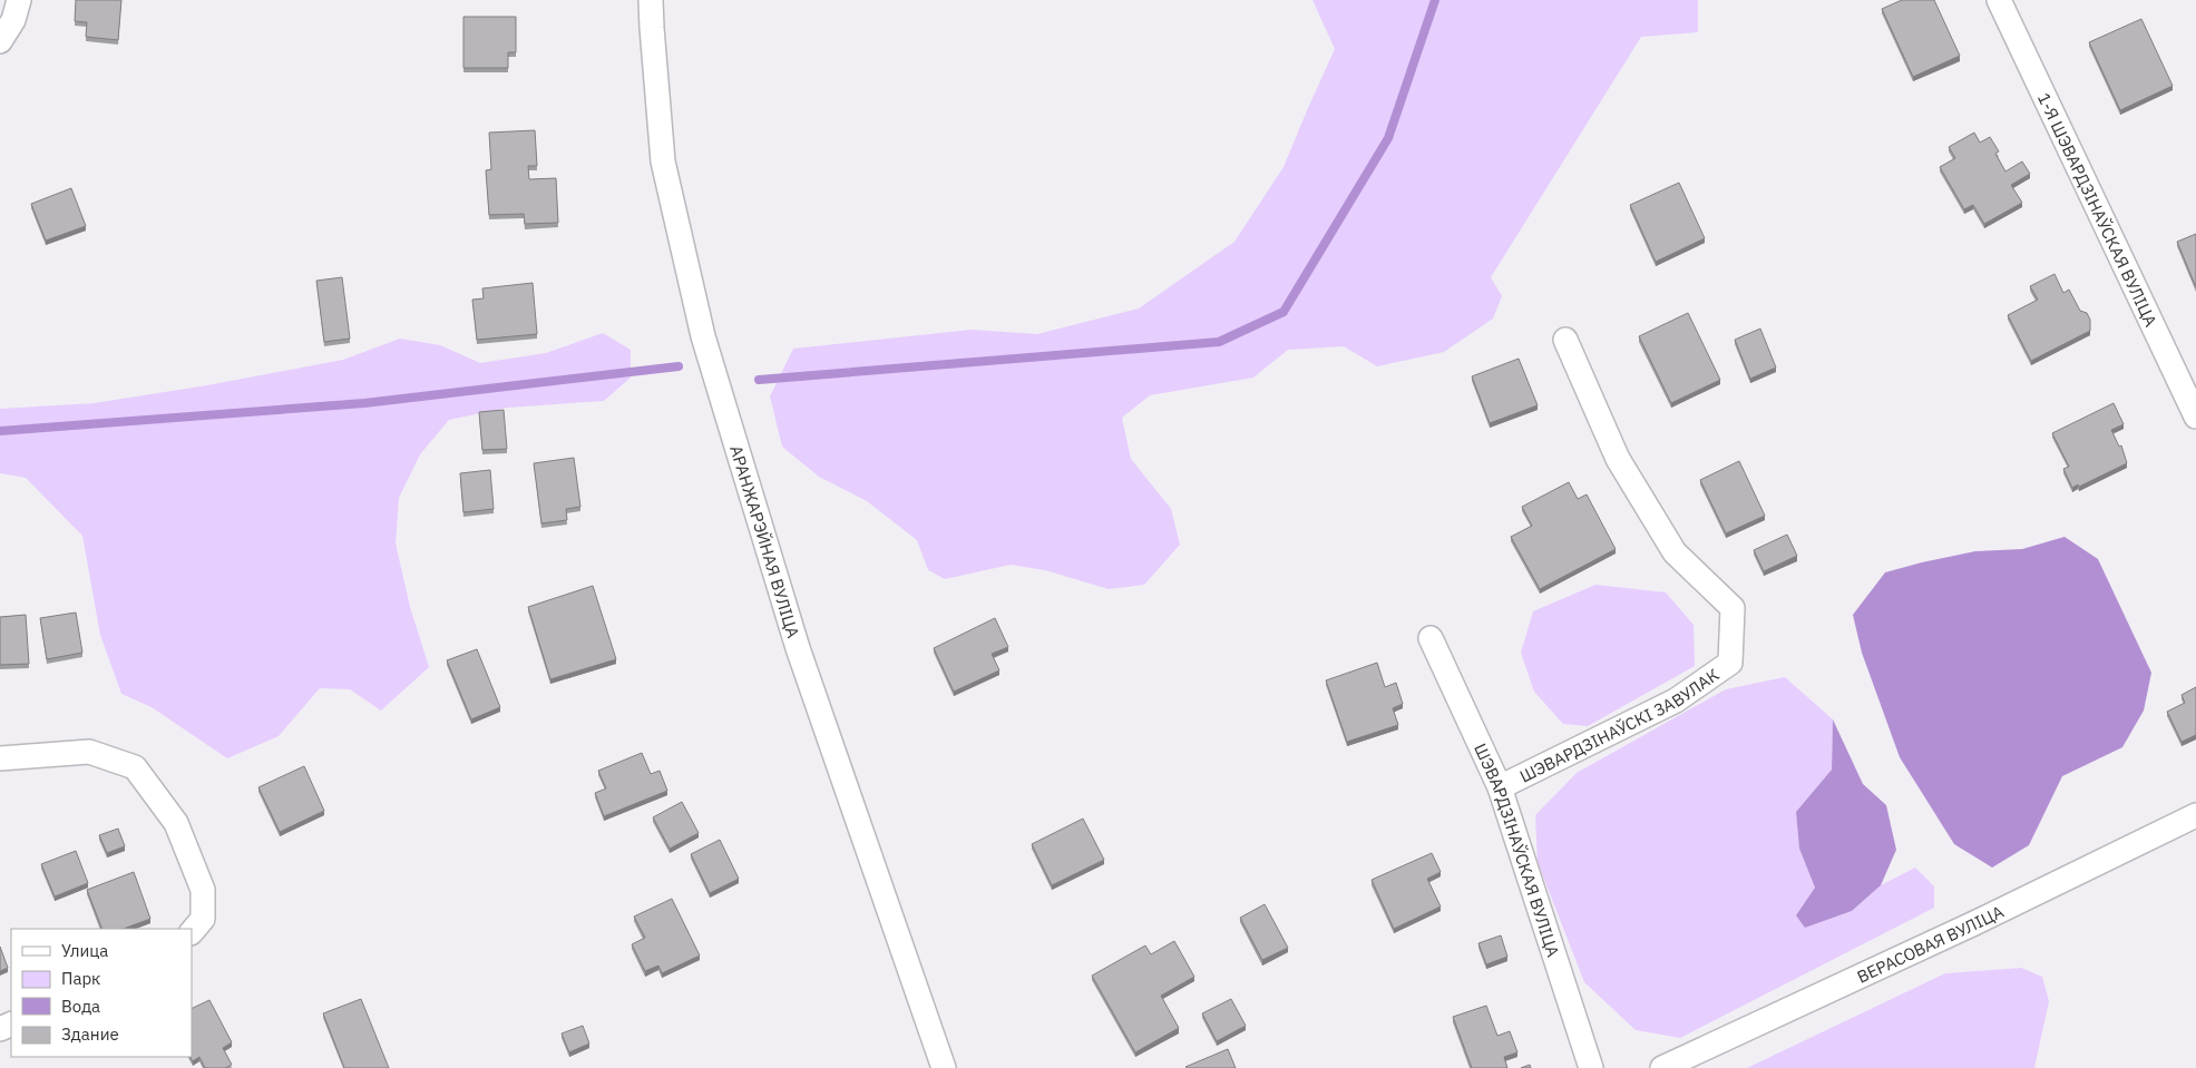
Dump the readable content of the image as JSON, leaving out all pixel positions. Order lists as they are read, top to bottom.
{
  "streets": {
    "street": [
      "1-Я ШЭВАРДЗІНАЎСКАЯ ВУЛІЦА",
      "АРАНЖАРЭЙНАЯ ВУЛІЦА",
      "ШЭВАРДЗІНАЎСКІ ЗАВУЛАК",
      "ШЭВАРДЗІНАЎСКАЯ ВУЛІЦА",
      "ВЕРАСОВАЯ ВУЛІЦА"
    ]
  },
  "crossings": [
    ["ШЭВАРДЗІНАЎСКІ ЗАВУЛАК", "ШЭВАРДЗІНАЎСКАЯ ВУЛІЦА"]
  ],
  "legend": [
    "Улица",
    "Парк",
    "Вода",
    "Здание"
  ]
}
